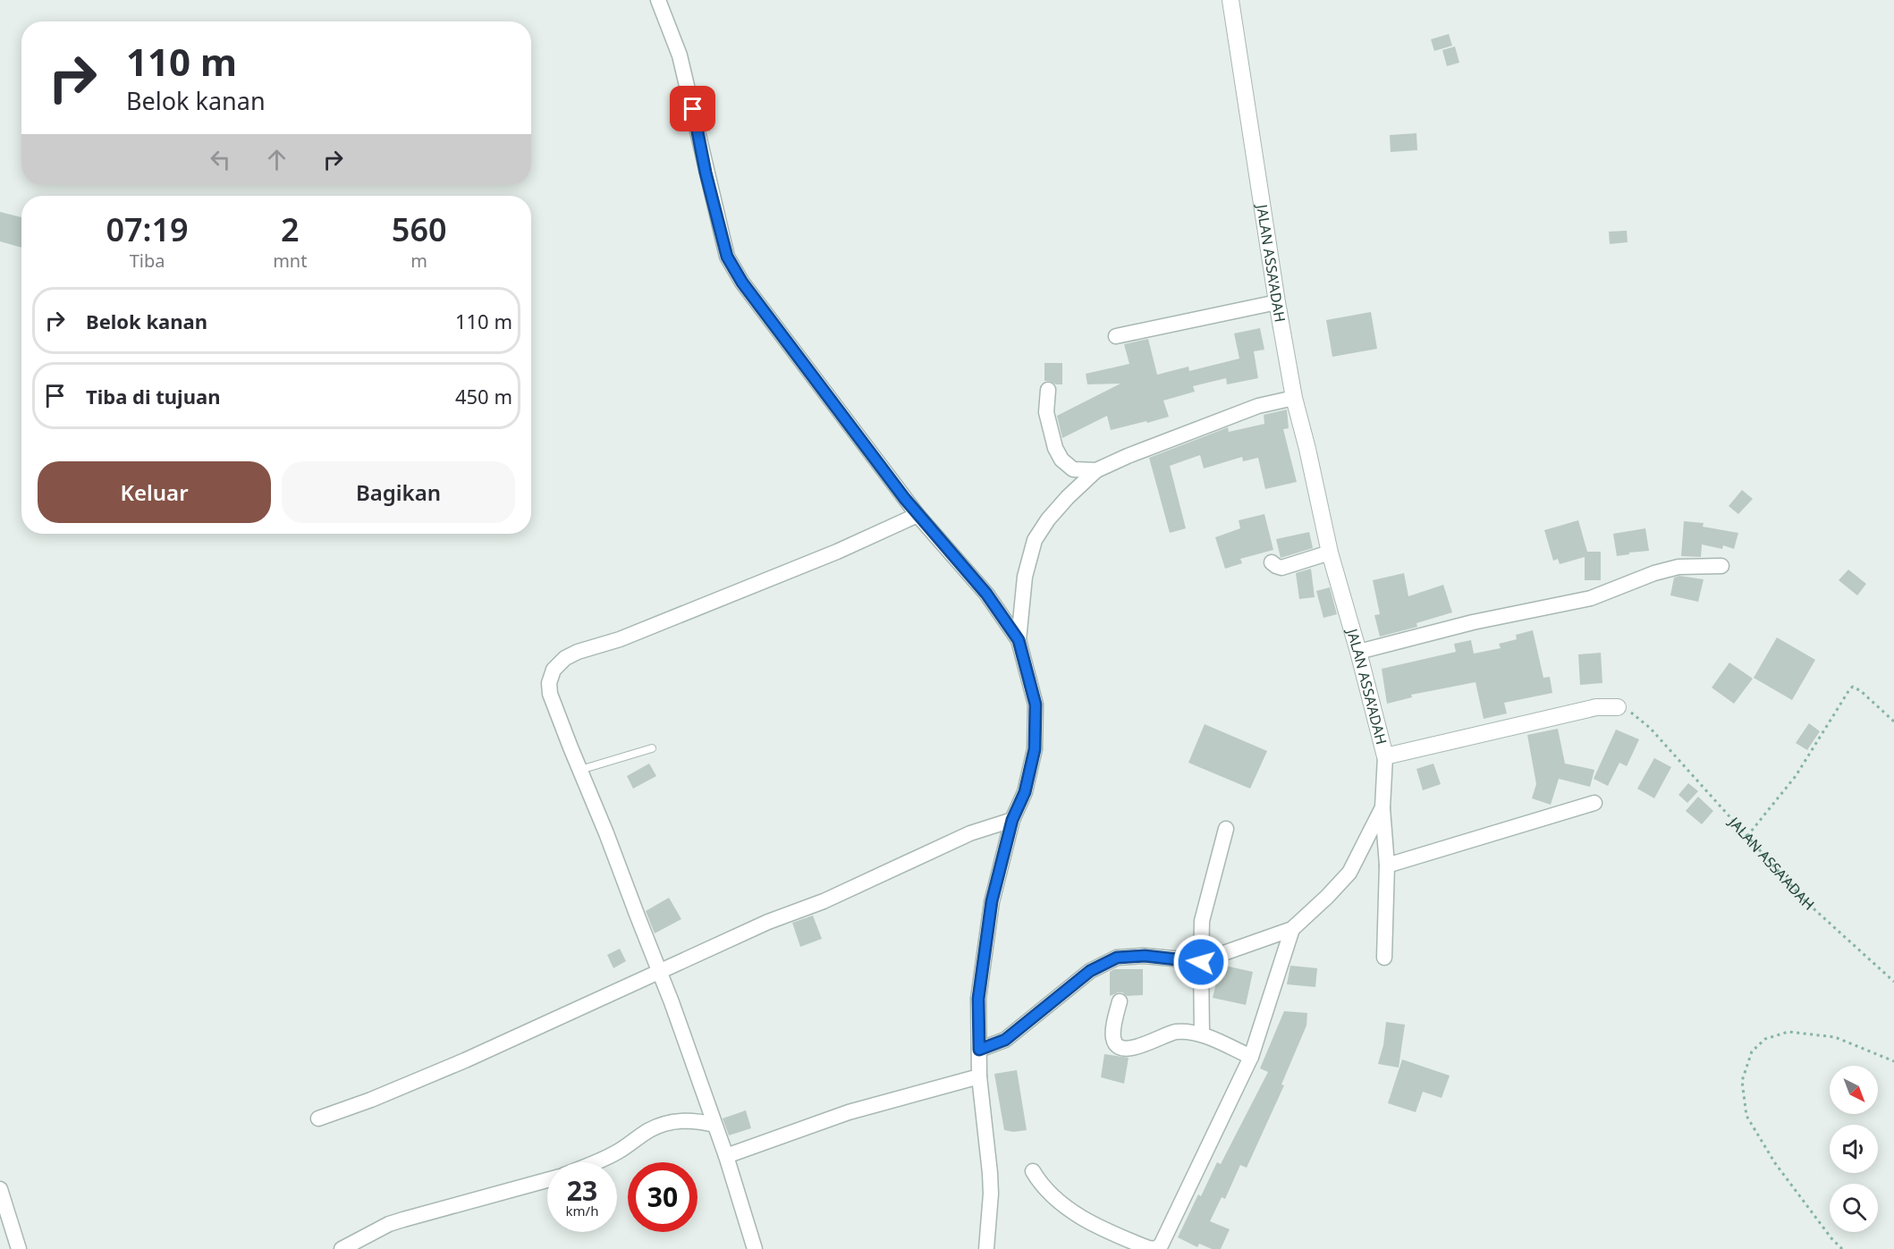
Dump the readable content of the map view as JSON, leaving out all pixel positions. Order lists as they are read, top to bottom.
{
  "streets": {
    "street": ["JALAN ASSA'ADAH"]
  },
  "north": "bottom right",
  "page": {
    "turn": ["110 m", "Belok kanan"],
    "eta": [
      "07:19",
      "Tiba",
      "2",
      "mnt",
      "560",
      "m"
    ],
    "list": [
      {
        "name": "Belok kanan",
        "value": "110 m"
      },
      {
        "name": "Tiba di tujuan",
        "value": "450 m"
      }
    ],
    "buttons": ["Keluar", "Bagikan"],
    "speed": "23 km/h",
    "limit": "30"
  }
}
